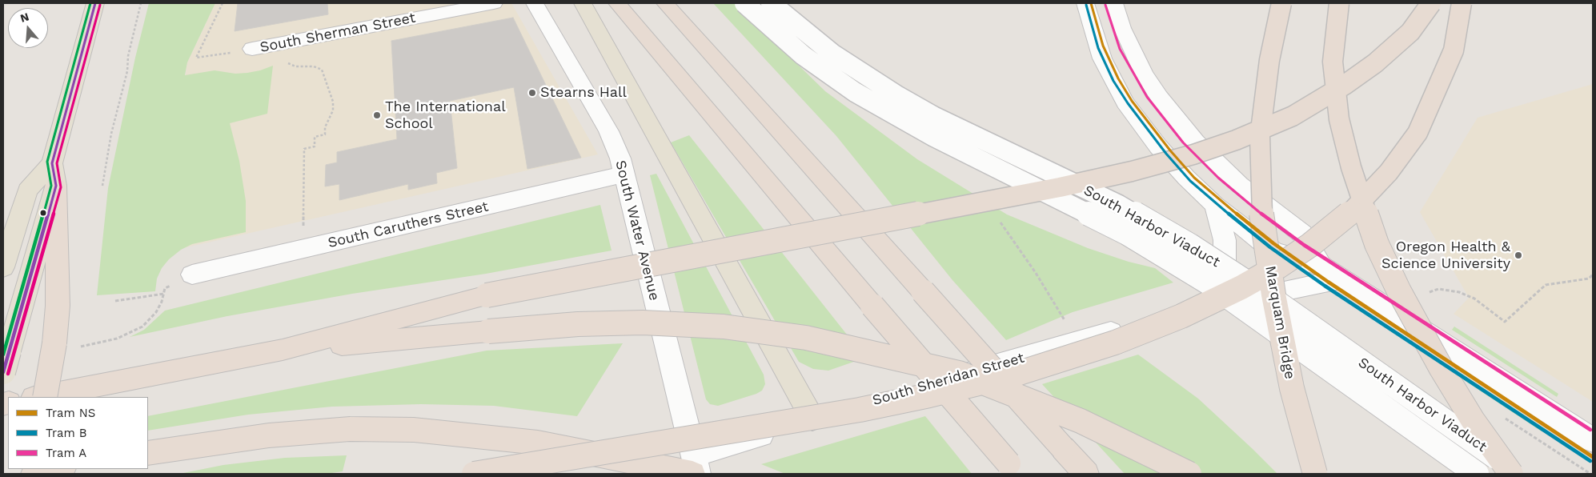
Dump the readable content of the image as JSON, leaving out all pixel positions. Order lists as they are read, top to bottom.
{
  "streets": {
    "highway": ["Marquam Bridge"],
    "street": [
      "South Sherman Street",
      "South Caruthers Street",
      "South Harbor Viaduct",
      "South Water Avenue",
      "South Sheridan Street"
    ]
  },
  "crossings": [
    ["South Caruthers Street", "South Water Avenue"],
    ["South Water Avenue", "South Sheridan Street"]
  ],
  "places": ["Stearns Hall", "The International School", "Oregon Health & Science University"],
  "lines": ["tram line NS", "tram line B", "tram line A"],
  "legend": ["Tram NS", "Tram B", "Tram A"],
  "north": "top"
}
